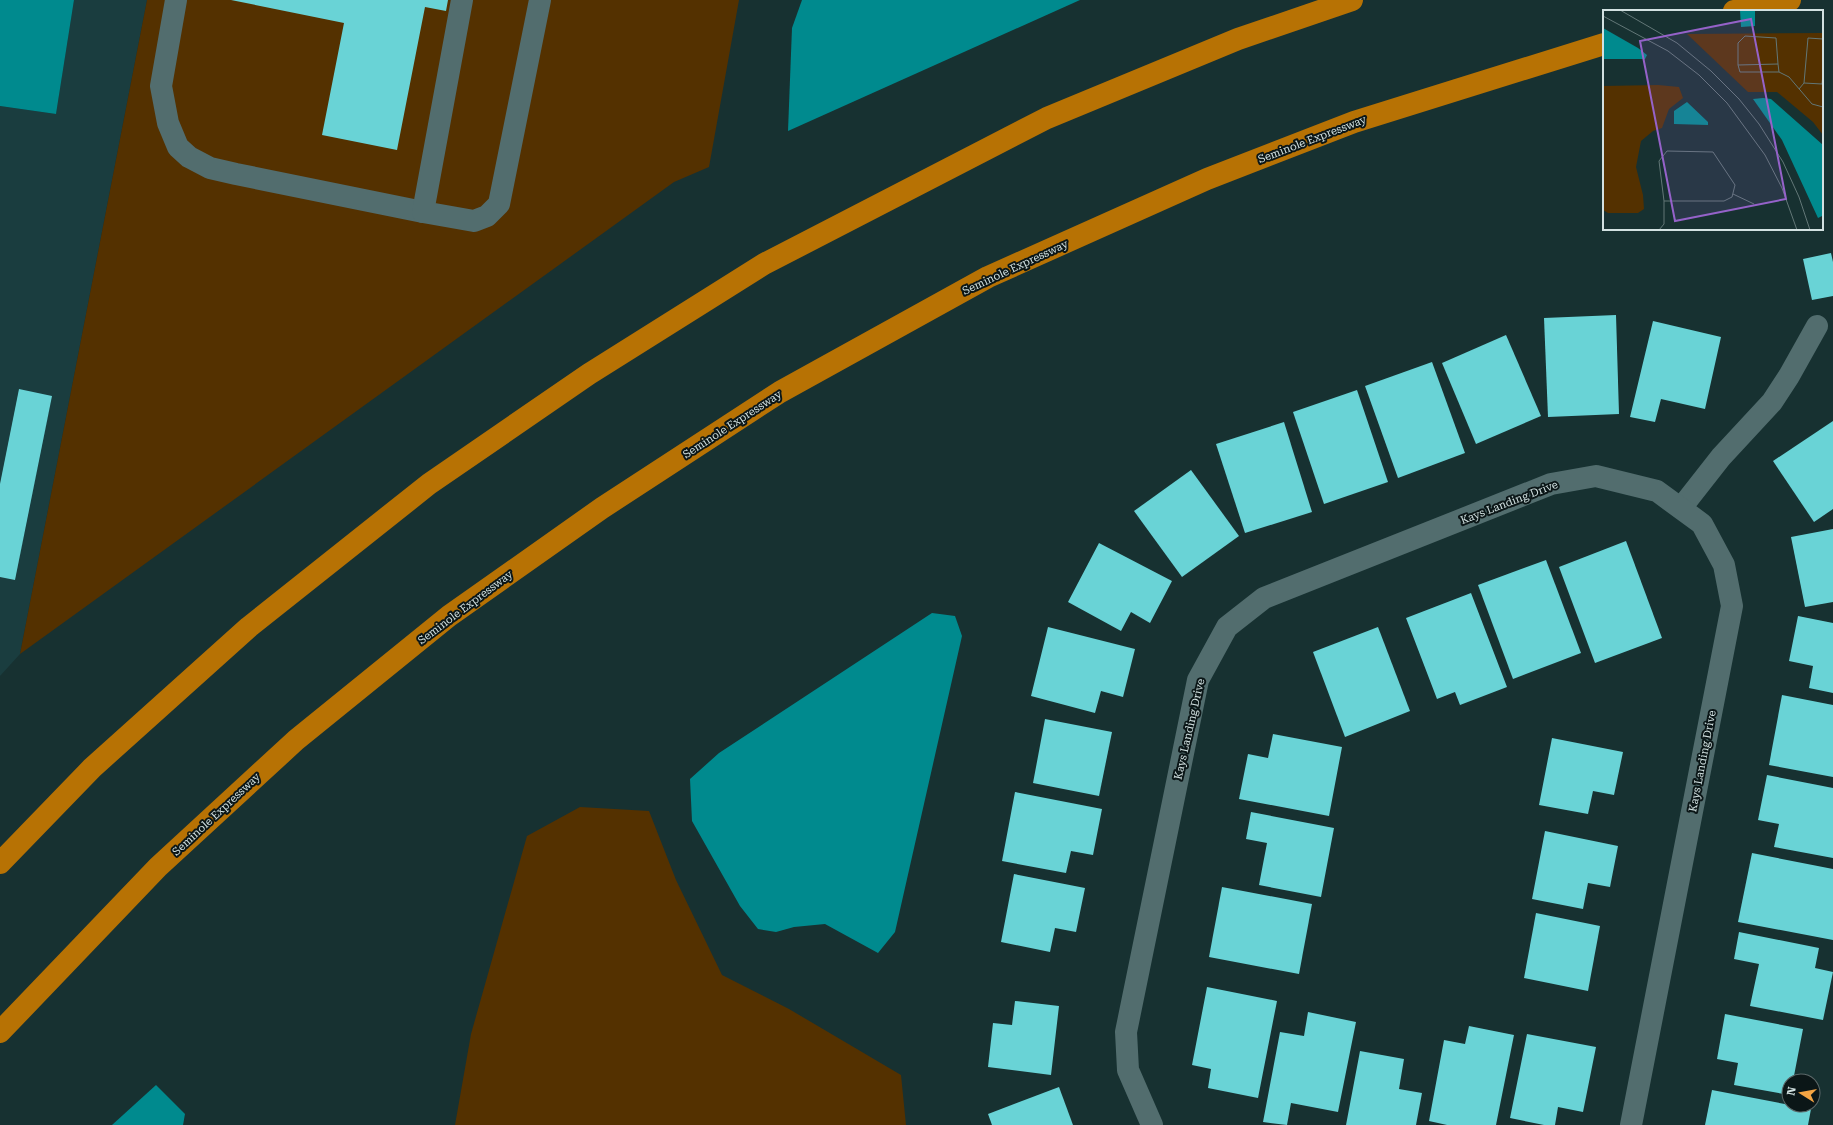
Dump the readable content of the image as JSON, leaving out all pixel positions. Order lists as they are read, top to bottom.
{
  "streets": {
    "highway": ["Seminole Expressway"],
    "street": ["Kays Landing Drive"]
  },
  "north": "left"
}
